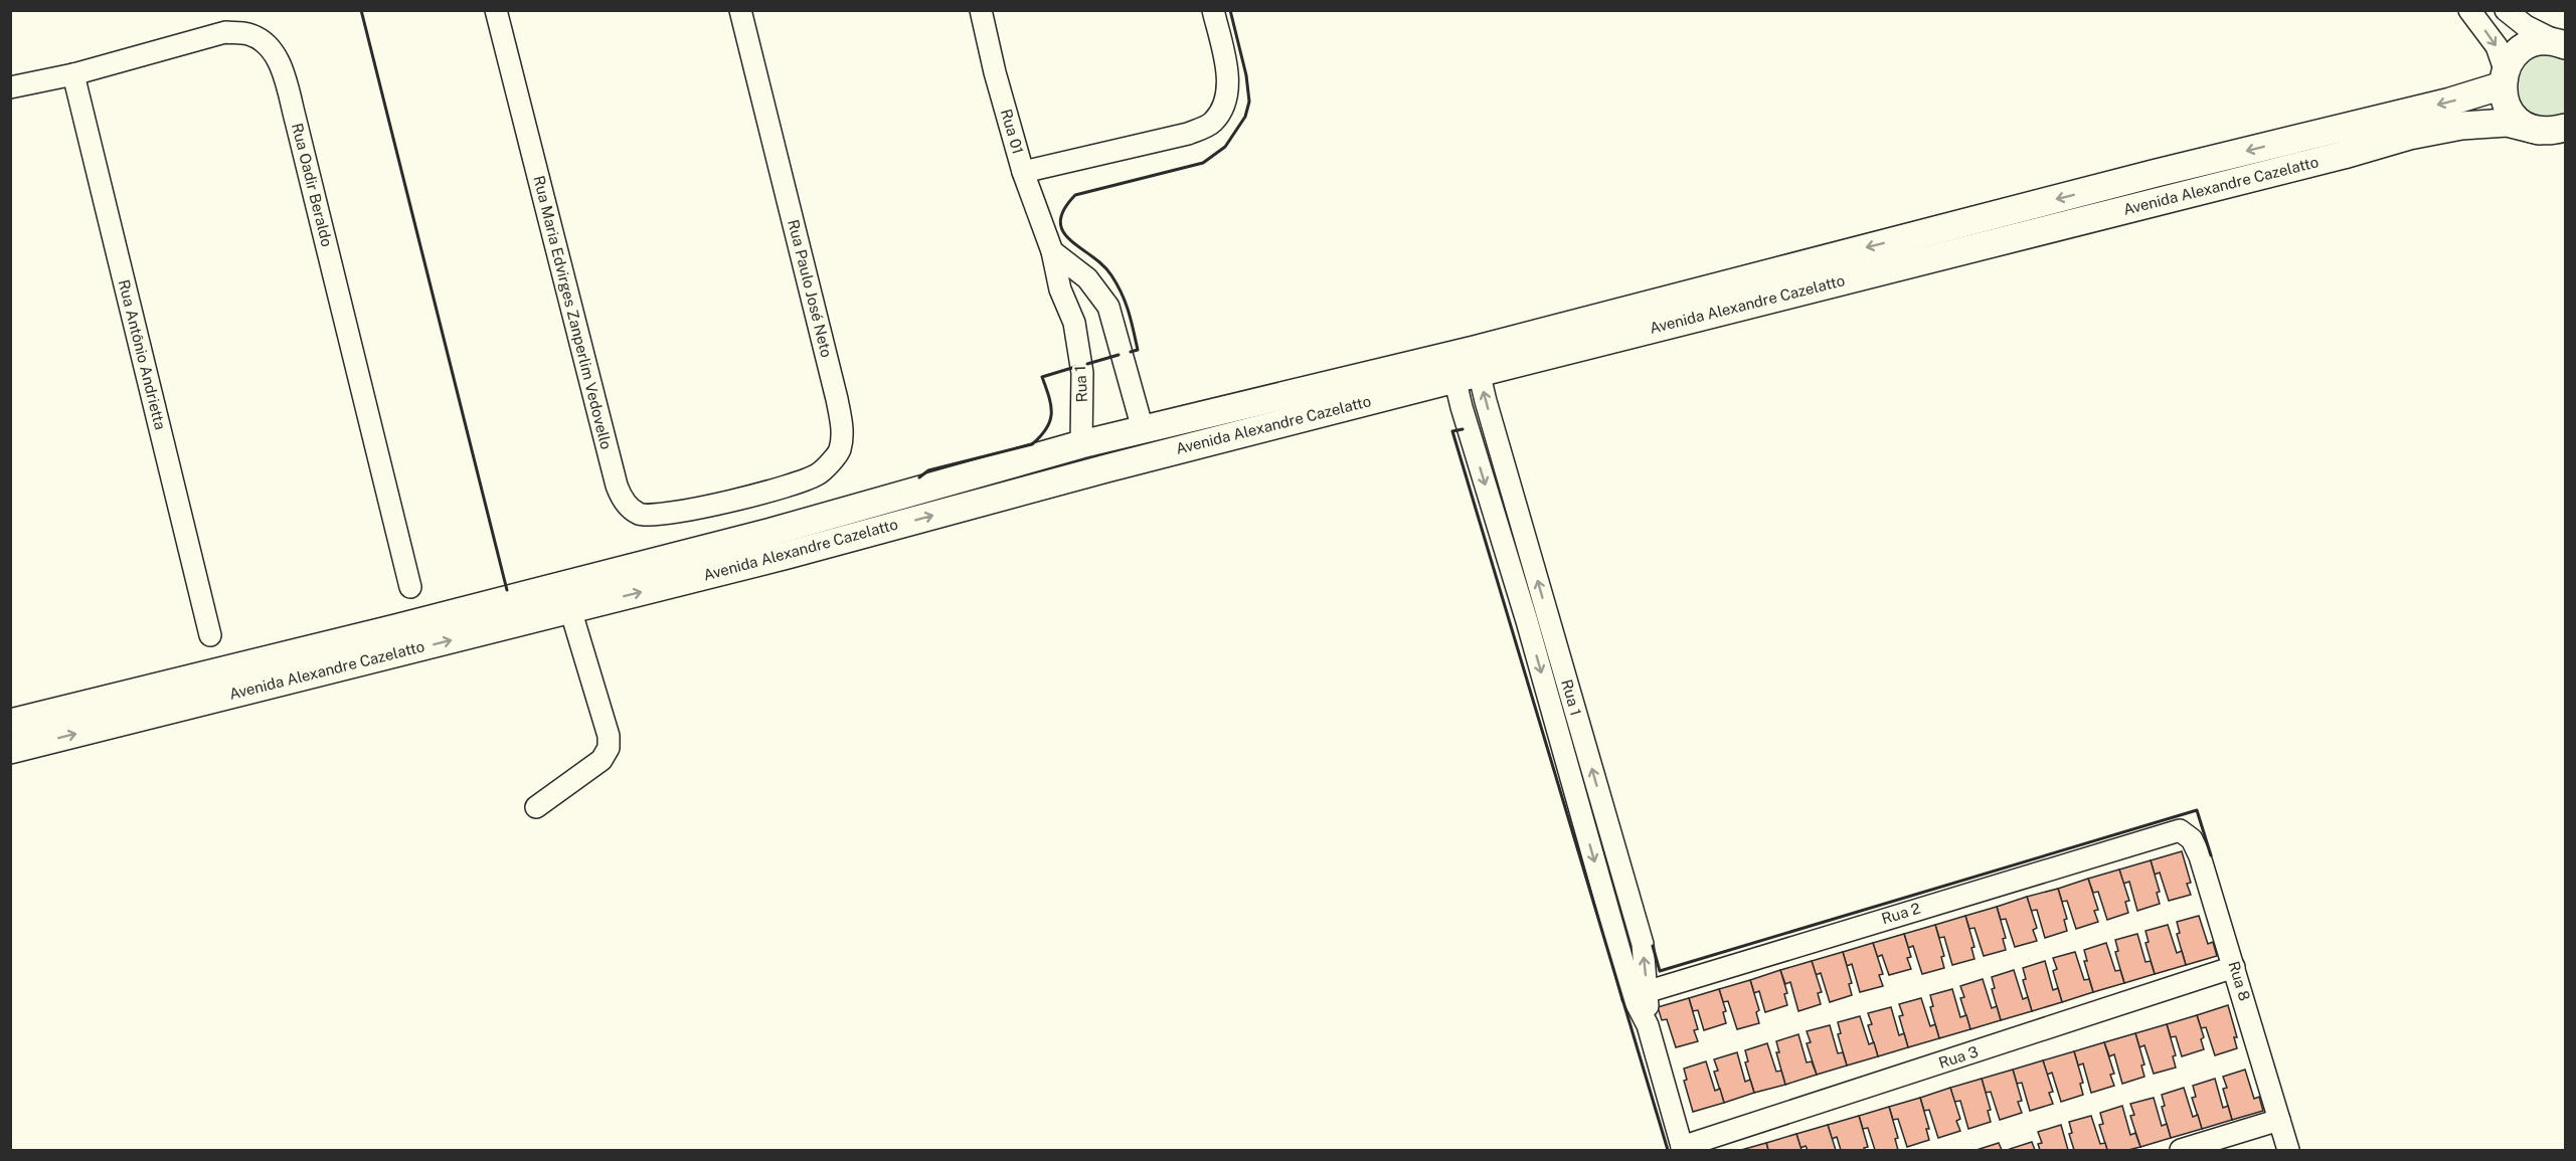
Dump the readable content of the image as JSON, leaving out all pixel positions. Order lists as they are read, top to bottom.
{
  "streets": {
    "main road": ["Avenida Alexandre Cazelatto"],
    "street": [
      "Rua 01",
      "Rua Oadir Beraldo",
      "Rua Paulo José Neto",
      "Rua Maria Edvirges Zanperlim Vedovello",
      "Rua Antônio Andrietta",
      "Rua 1",
      "Rua 2",
      "Rua 8",
      "Rua 3"
    ]
  },
  "crossings": [
    ["Rua 01", "Rua 1"],
    ["Rua Oadir Beraldo", "Rua Antônio Andrietta"],
    ["Avenida Alexandre Cazelatto", "Rua 1"],
    ["Rua Paulo José Neto", "Rua Maria Edvirges Zanperlim Vedovello"],
    ["Rua 1", "Rua 2"],
    ["Rua 1", "Rua 3"],
    ["Rua 2", "Rua 8"],
    ["Rua 8", "Rua 3"]
  ]
}
